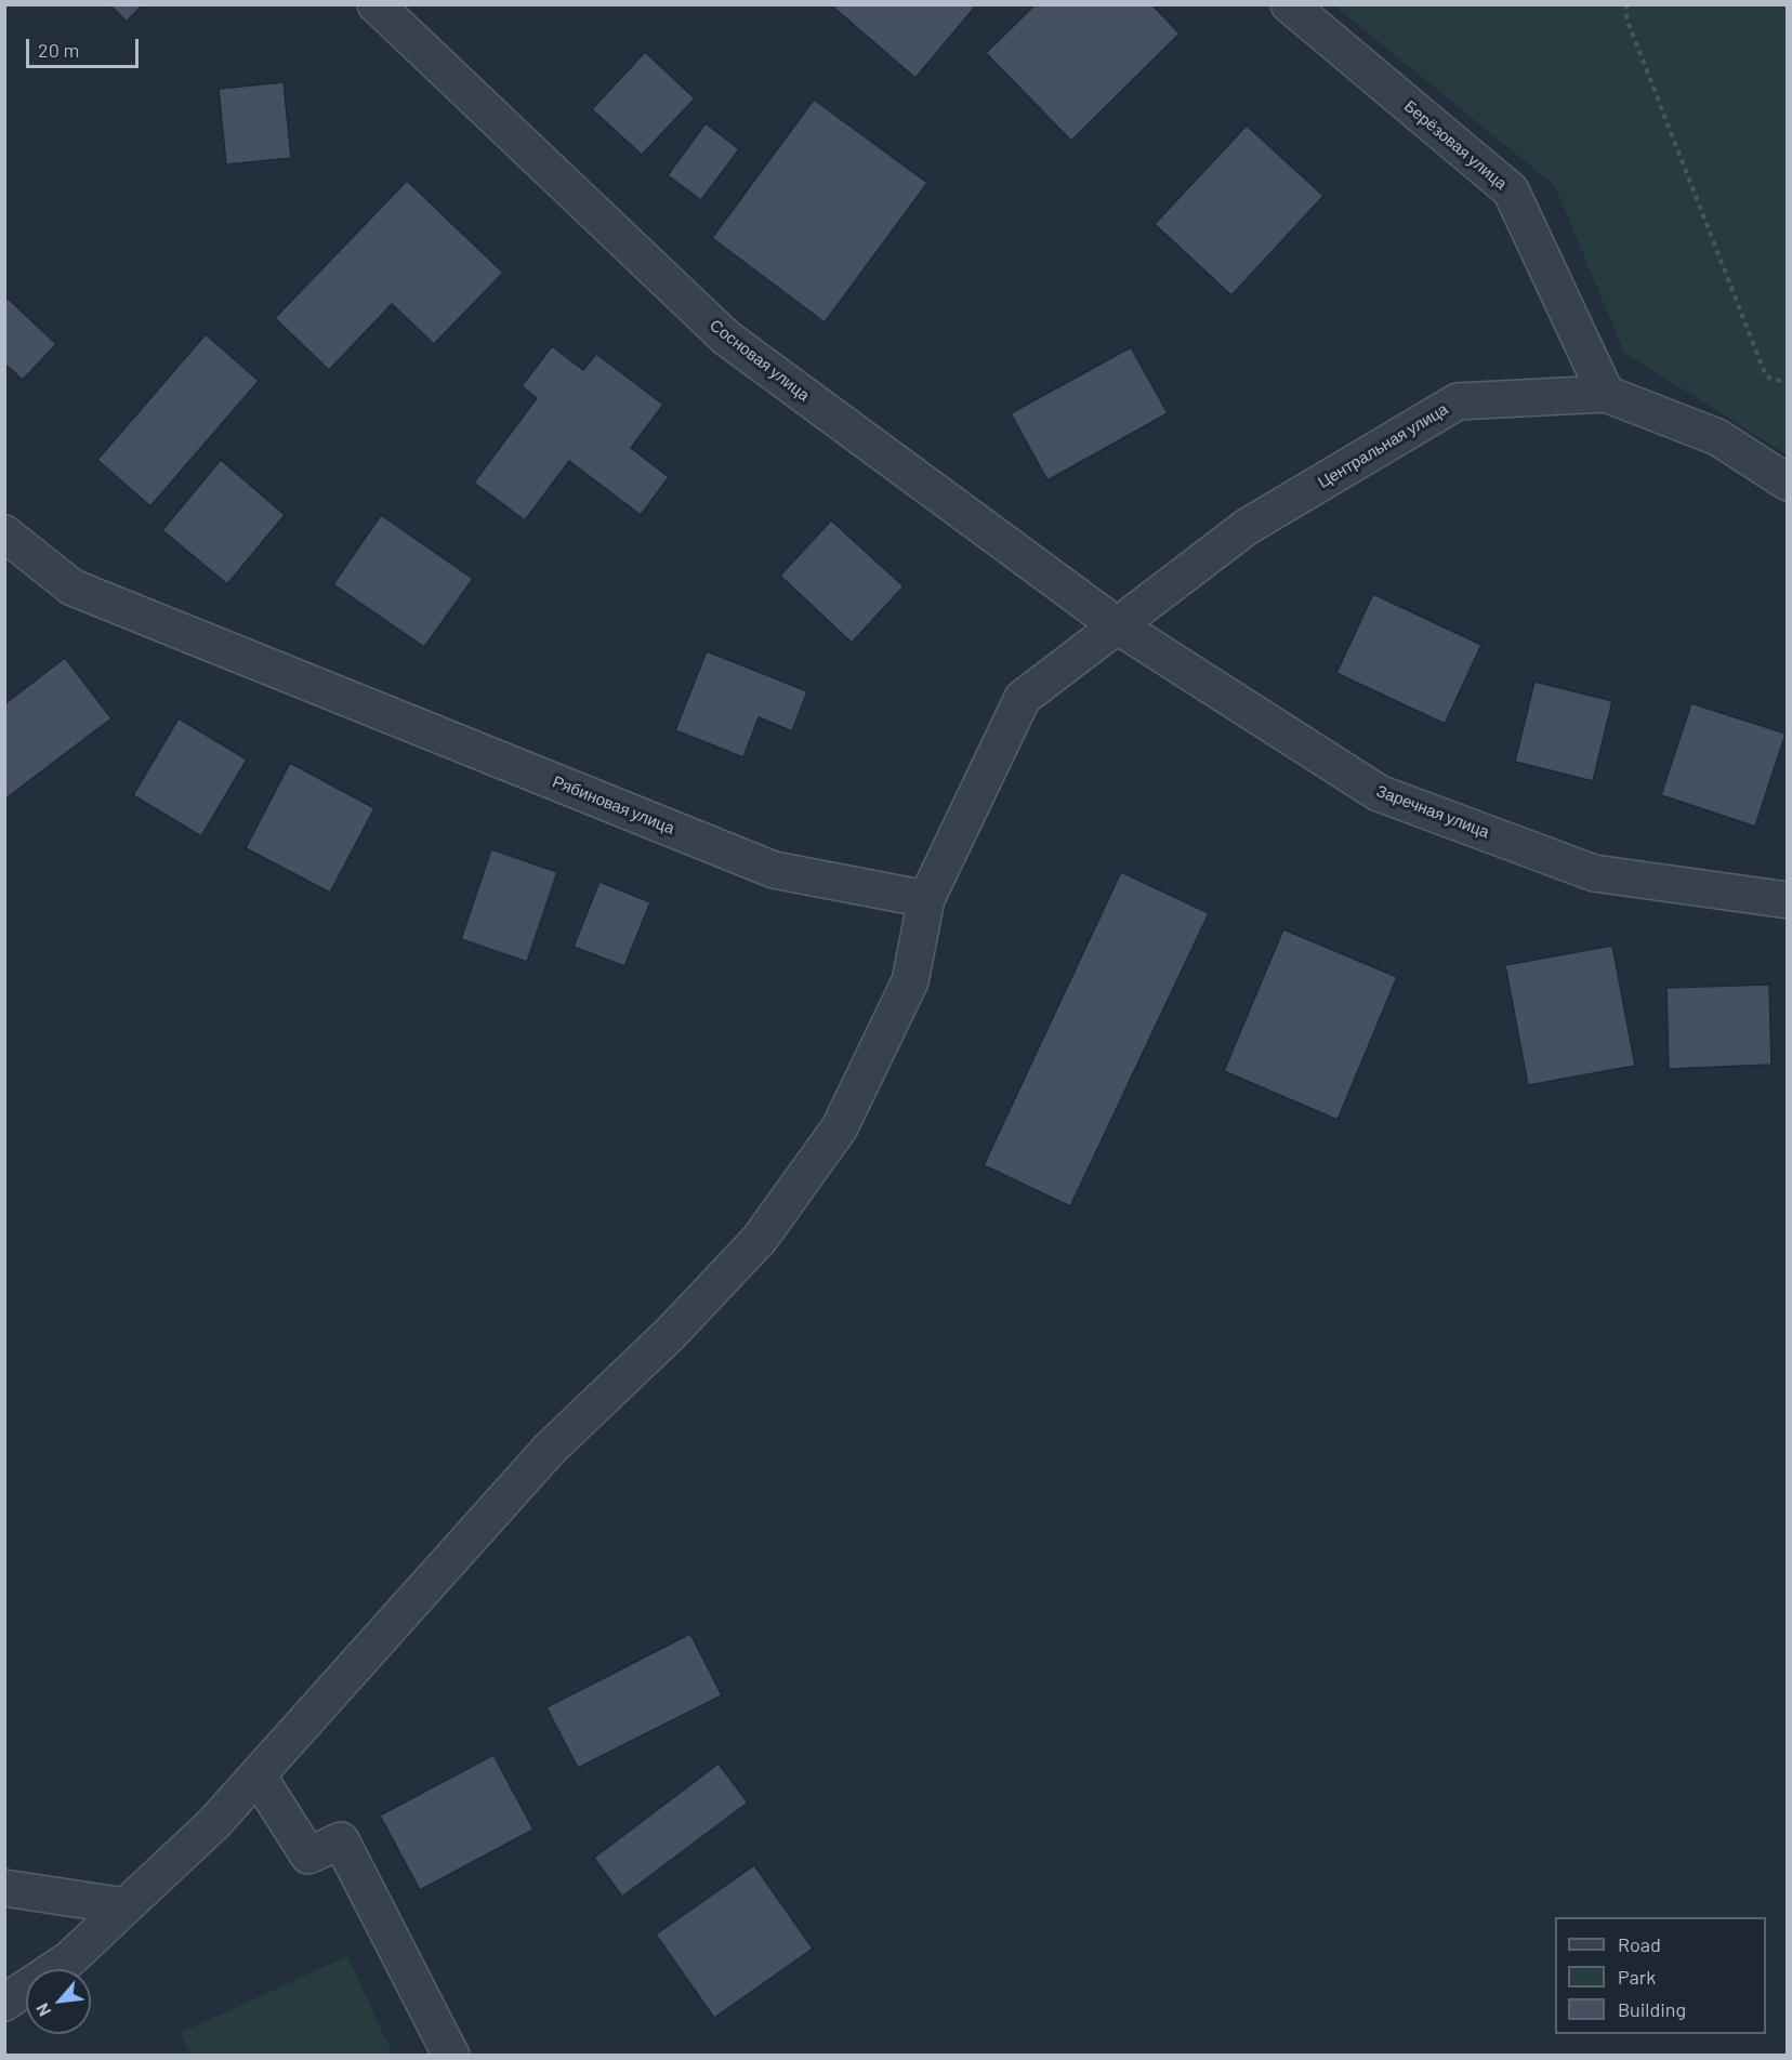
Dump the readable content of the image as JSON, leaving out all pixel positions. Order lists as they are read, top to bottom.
{
  "streets": {
    "street": [
      "Берёзовая улица",
      "Сосновая улица",
      "Центральная улица",
      "Рябиновая улица",
      "Заречная улица"
    ]
  },
  "crossings": [
    ["Берёзовая улица", "Центральная улица"],
    ["Сосновая улица", "Центральная улица"],
    ["Сосновая улица", "Заречная улица"],
    ["Центральная улица", "Заречная улица"]
  ],
  "legend": ["Road", "Park", "Building"],
  "scale_bar": "20 m",
  "north": "bottom left"
}
